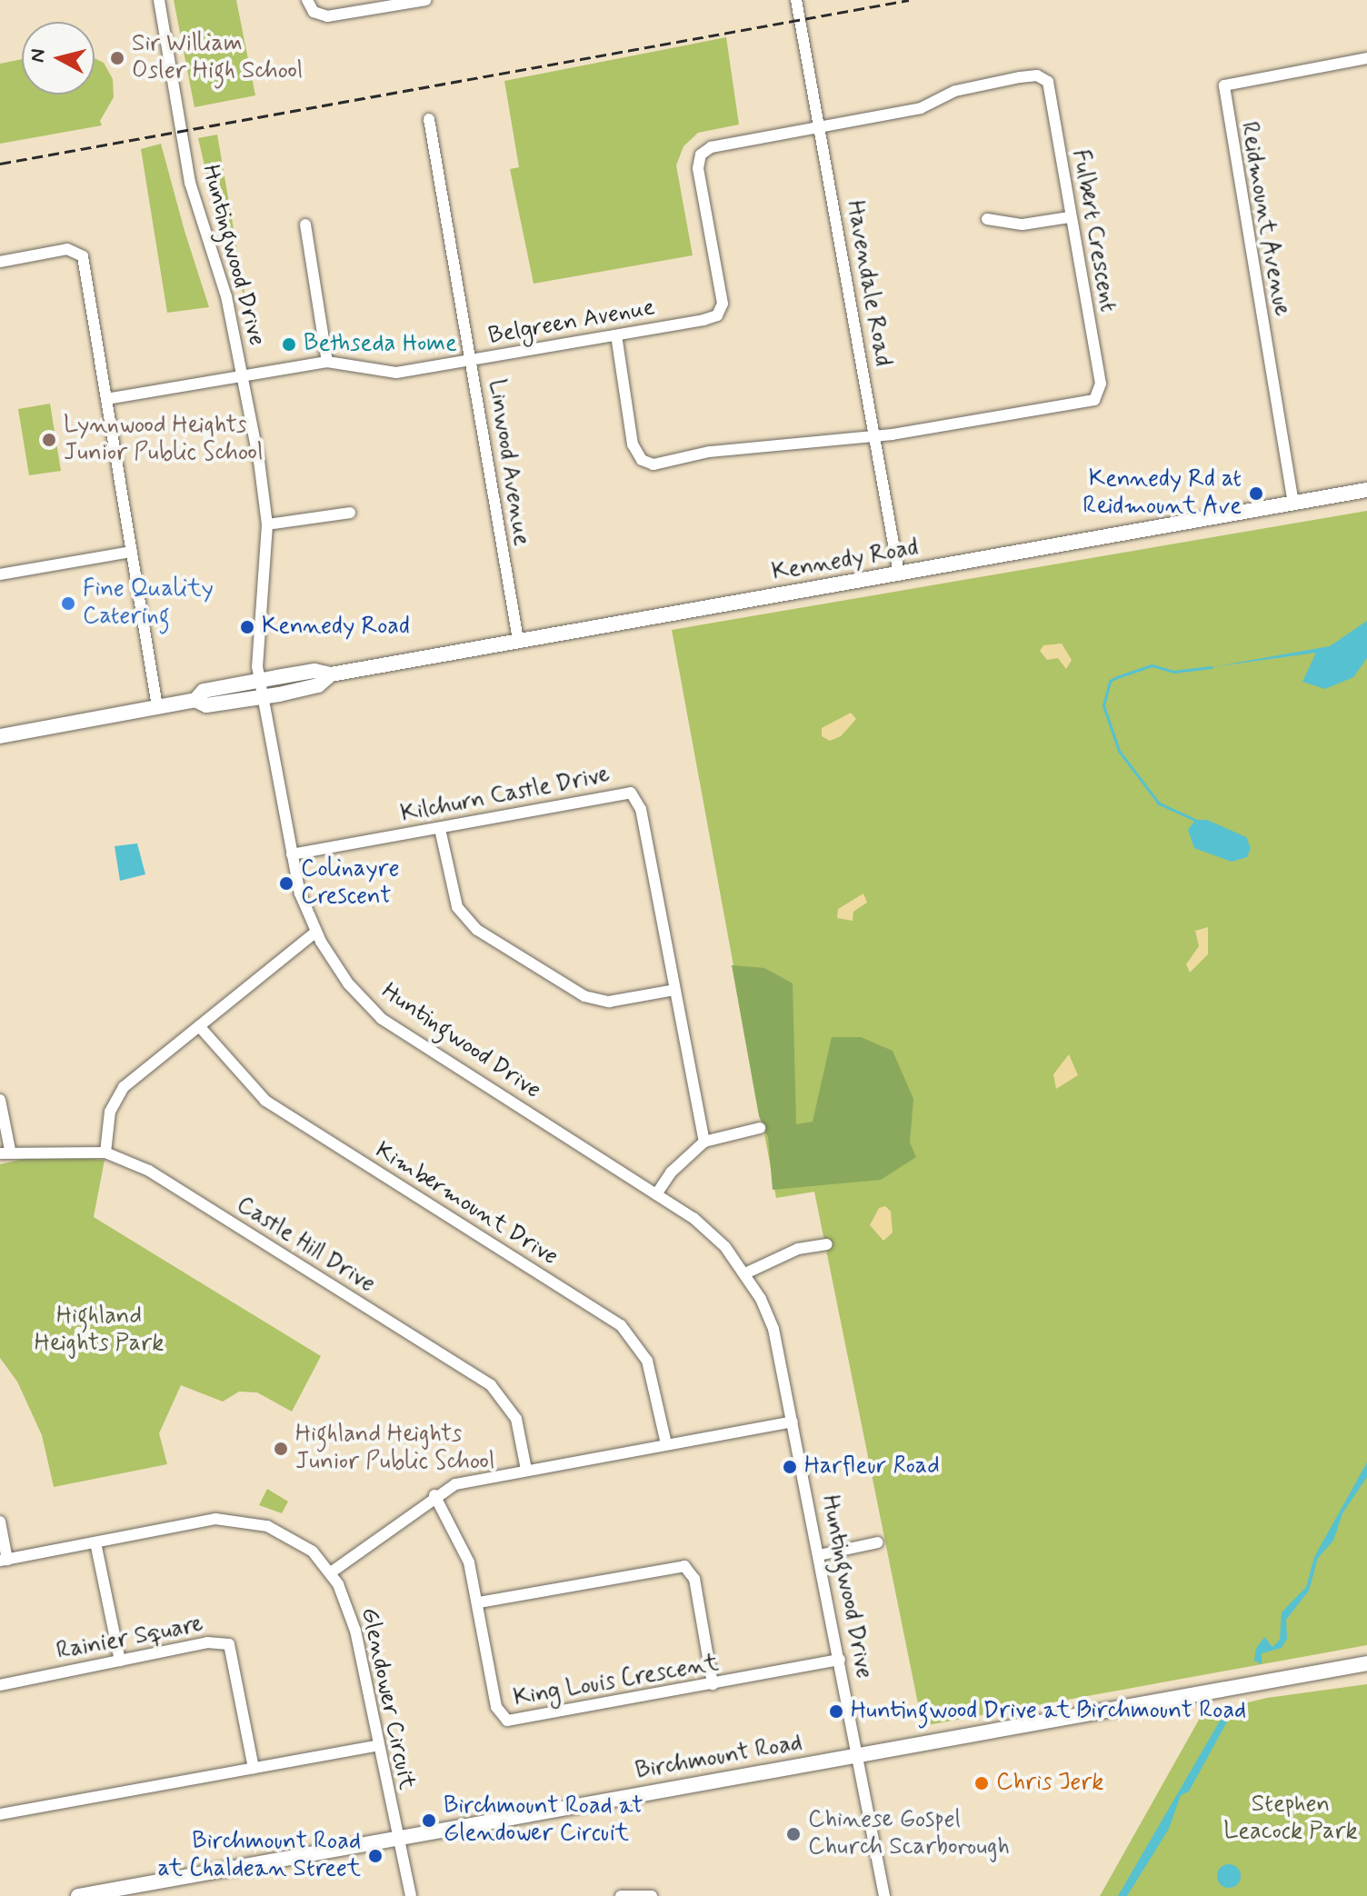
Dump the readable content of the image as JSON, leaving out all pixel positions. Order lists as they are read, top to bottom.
{
  "streets": {
    "main road": ["Kennedy Road", "Birchmount Road"],
    "street": [
      "Reidmount Avenue",
      "Fulbert Crescent",
      "Huntingwood Drive",
      "Havendale Road",
      "Belgreen Avenue",
      "Linwood Avenue",
      "Kilchurn Castle Drive",
      "Kimbermount Drive",
      "Castle Hill Drive",
      "Rainier Square",
      "King Louis Crescent",
      "Glendower Circuit"
    ]
  },
  "crossings": [
    ["Reidmount Avenue", "Kennedy Road"],
    ["Fulbert Crescent", "Havendale Road"],
    ["Fulbert Crescent", "Belgreen Avenue"],
    ["Huntingwood Drive", "Belgreen Avenue"],
    ["Huntingwood Drive", "Kennedy Road"],
    ["Huntingwood Drive", "Kilchurn Castle Drive"],
    ["Huntingwood Drive", "King Louis Crescent"],
    ["Huntingwood Drive", "Birchmount Road"],
    ["Havendale Road", "Belgreen Avenue"],
    ["Havendale Road", "Kennedy Road"],
    ["Belgreen Avenue", "Linwood Avenue"],
    ["Linwood Avenue", "Kennedy Road"],
    ["Glendower Circuit", "Birchmount Road"]
  ],
  "parks": ["Highland Heights Park", "Stephen Leacock Park"],
  "places": [
    "Sir William Osler High School",
    "Bethseda Home",
    "Lynnwood Heights Junior Public School",
    "Kennedy Rd at Reidmount Ave",
    "Fine Quality Catering",
    "Kennedy Road",
    "Colinayre Crescent",
    "Highland Heights Junior Public School",
    "Harfleur Road",
    "Huntingwood Drive at Birchmount Road",
    "Chris Jerk",
    "Birchmount Road at Glendower Circuit",
    "Chinese Gospel Church Scarborough",
    "Birchmount Road at Chaldean Street"
  ],
  "north": "left"
}
